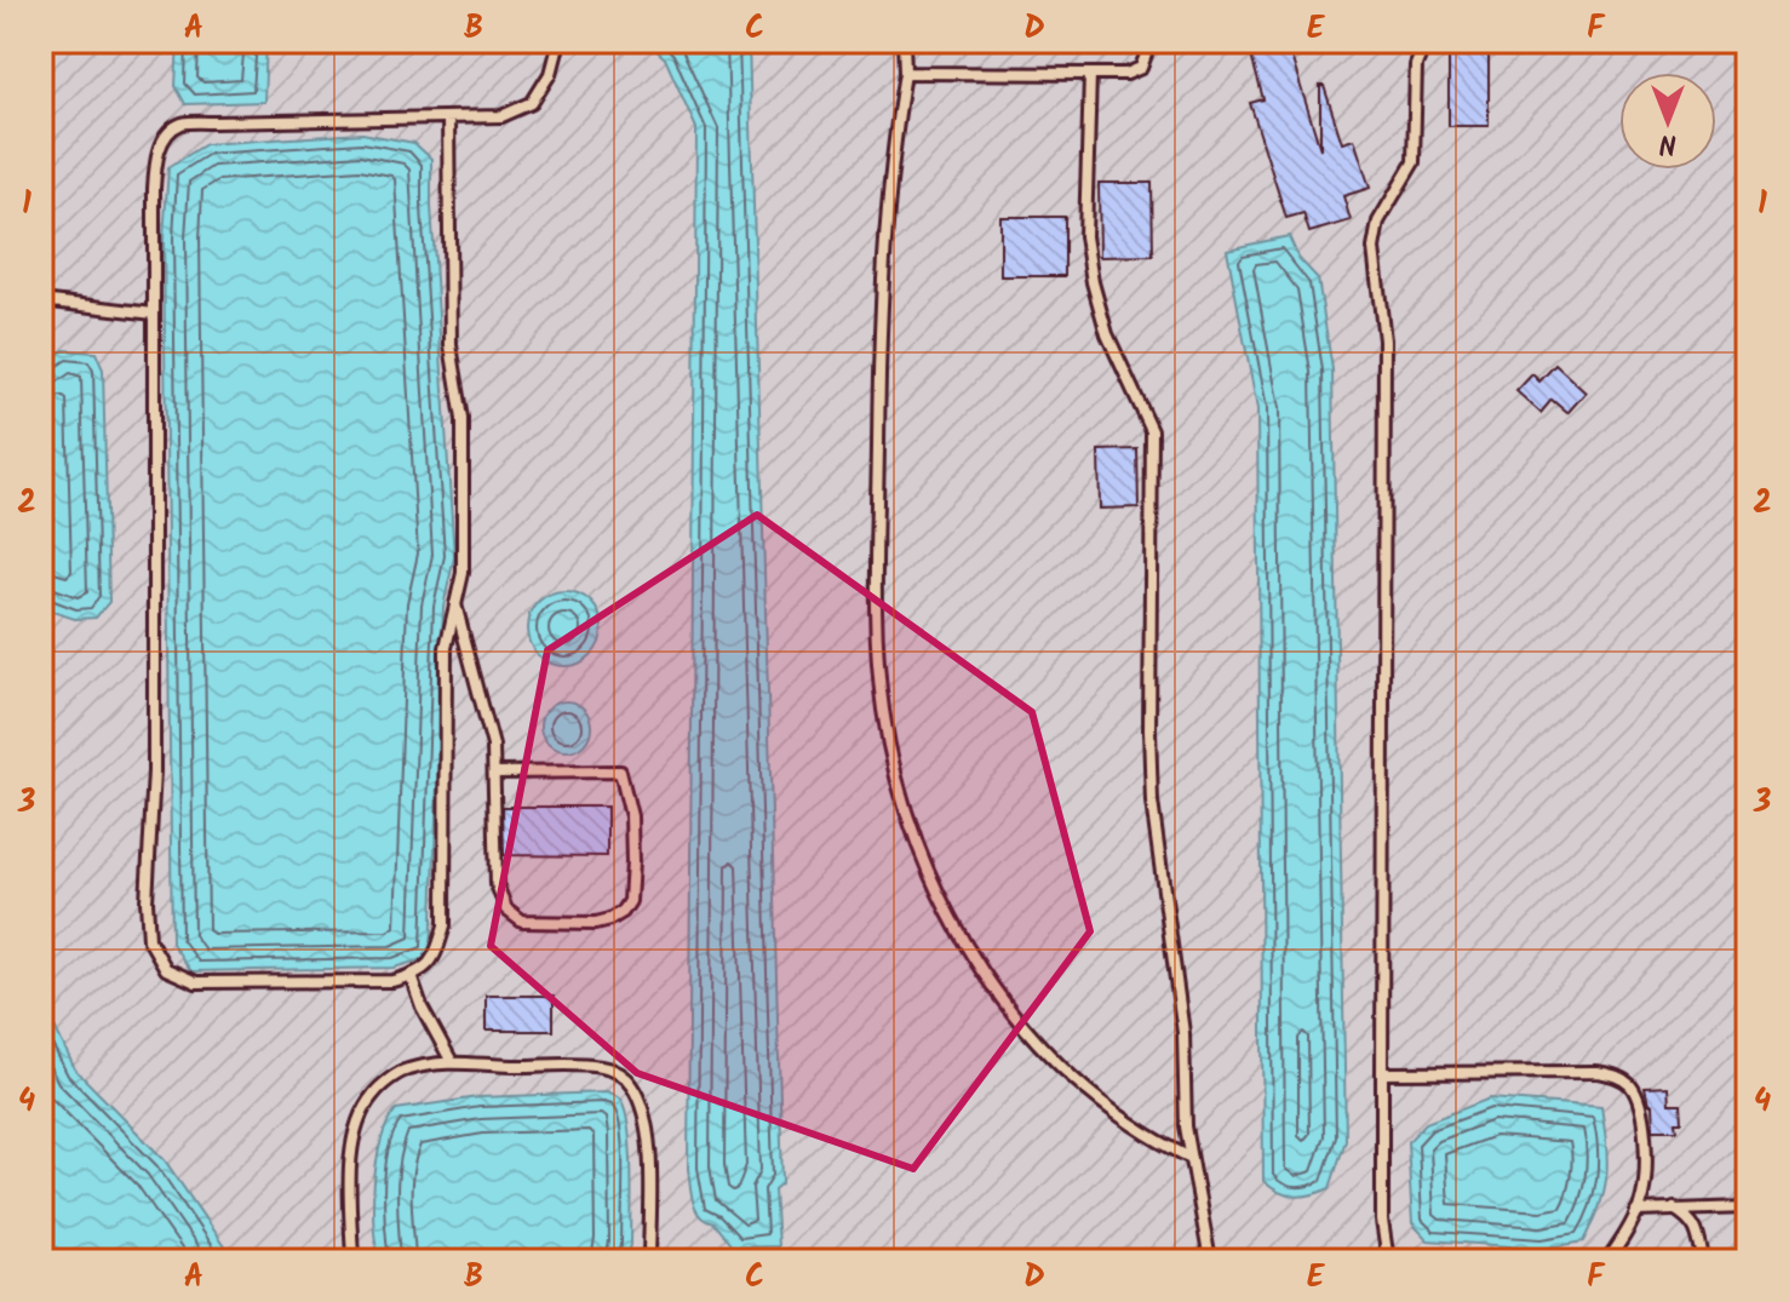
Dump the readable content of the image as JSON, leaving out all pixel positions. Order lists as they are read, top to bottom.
{
  "north": "bottom",
  "grid": {
    "columns": [
      "A",
      "B",
      "C",
      "D",
      "E",
      "F"
    ],
    "rows": [
      "1",
      "2",
      "3",
      "4"
    ]
  }
}
